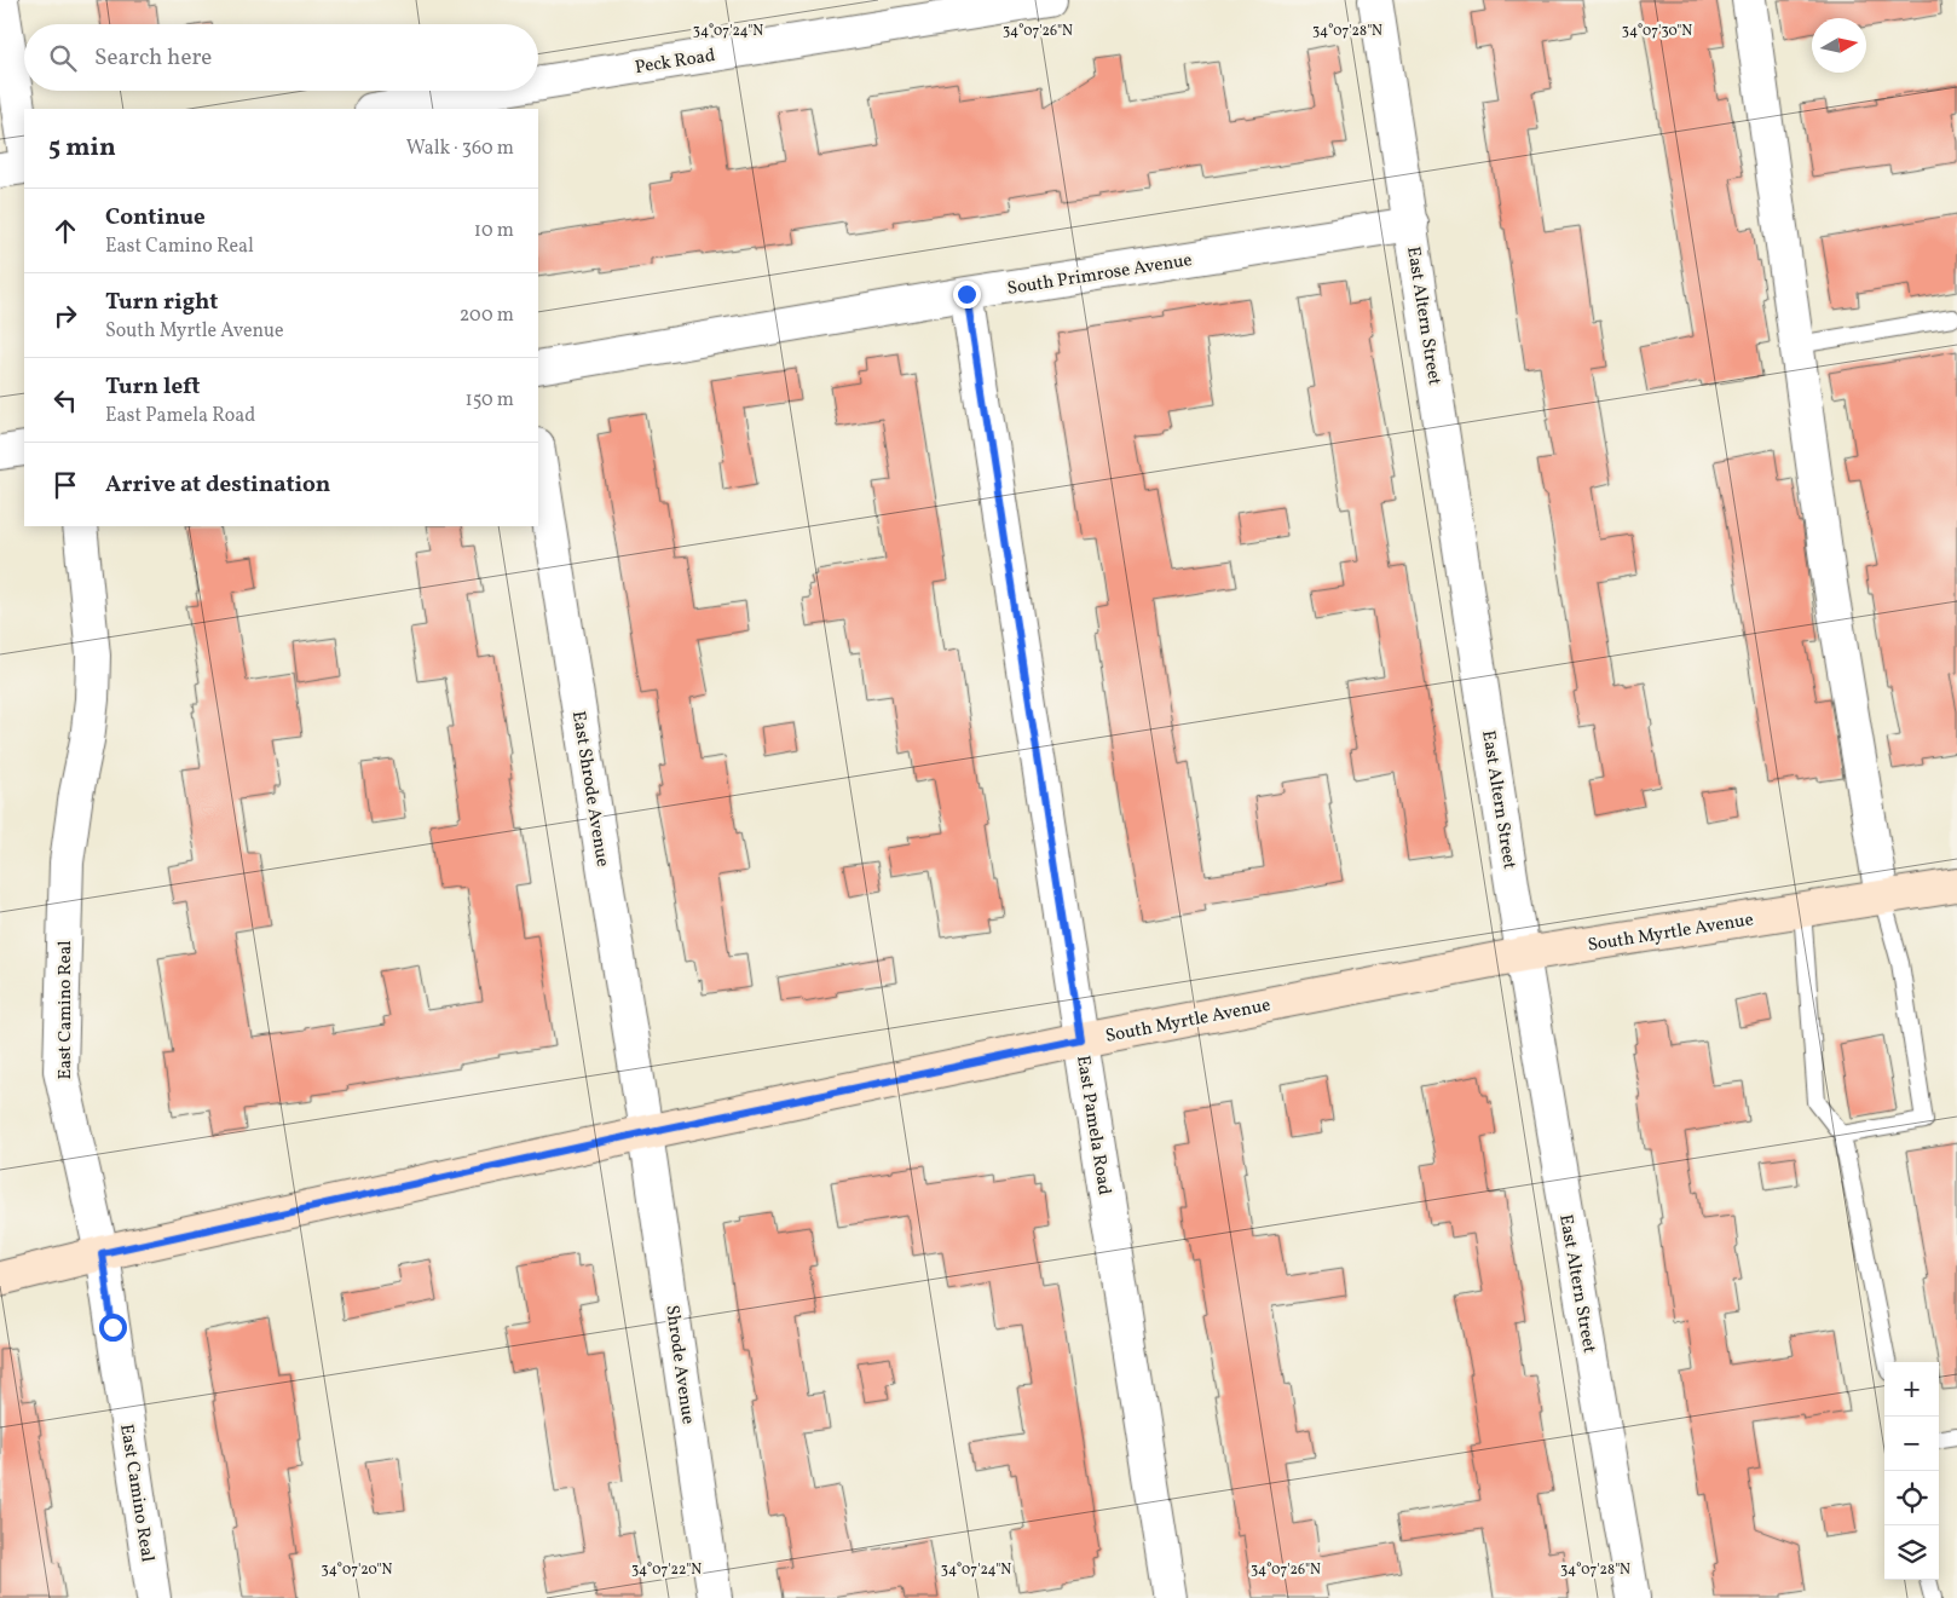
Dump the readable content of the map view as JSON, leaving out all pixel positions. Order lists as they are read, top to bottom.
{
  "streets": {
    "main road": ["South Myrtle Avenue"],
    "street": [
      "Peck Road",
      "South Primrose Avenue",
      "East Altern Street",
      "East Shrode Avenue",
      "East Camino Real",
      "East Pamela Road",
      "Shrode Avenue"
    ]
  },
  "crossings": [
    ["South Primrose Avenue", "East Altern Street"],
    ["South Primrose Avenue", "East Pamela Road"],
    ["East Altern Street", "South Myrtle Avenue"],
    ["East Shrode Avenue", "South Myrtle Avenue"],
    ["East Shrode Avenue", "Shrode Avenue"],
    ["South Myrtle Avenue", "East Camino Real"],
    ["South Myrtle Avenue", "East Pamela Road"],
    ["South Myrtle Avenue", "Shrode Avenue"]
  ],
  "north": "right",
  "page": {
    "search": "Search here",
    "heading": ["5 min", "Walk · 360 m"],
    "list": [
      ["Continue", "East Camino Real", "10 m"],
      ["Turn right", "South Myrtle Avenue", "200 m"],
      ["Turn left", "East Pamela Road", "150 m"],
      "Arrive at destination"
    ],
    "map_buttons": ["+", "−"]
  },
  "coordinates": [
    "34°07'24\"N",
    "34°07'26\"N",
    "34°07'28\"N",
    "34°07'30\"N",
    "34°07'20\"N",
    "34°07'22\"N"
  ]
}
